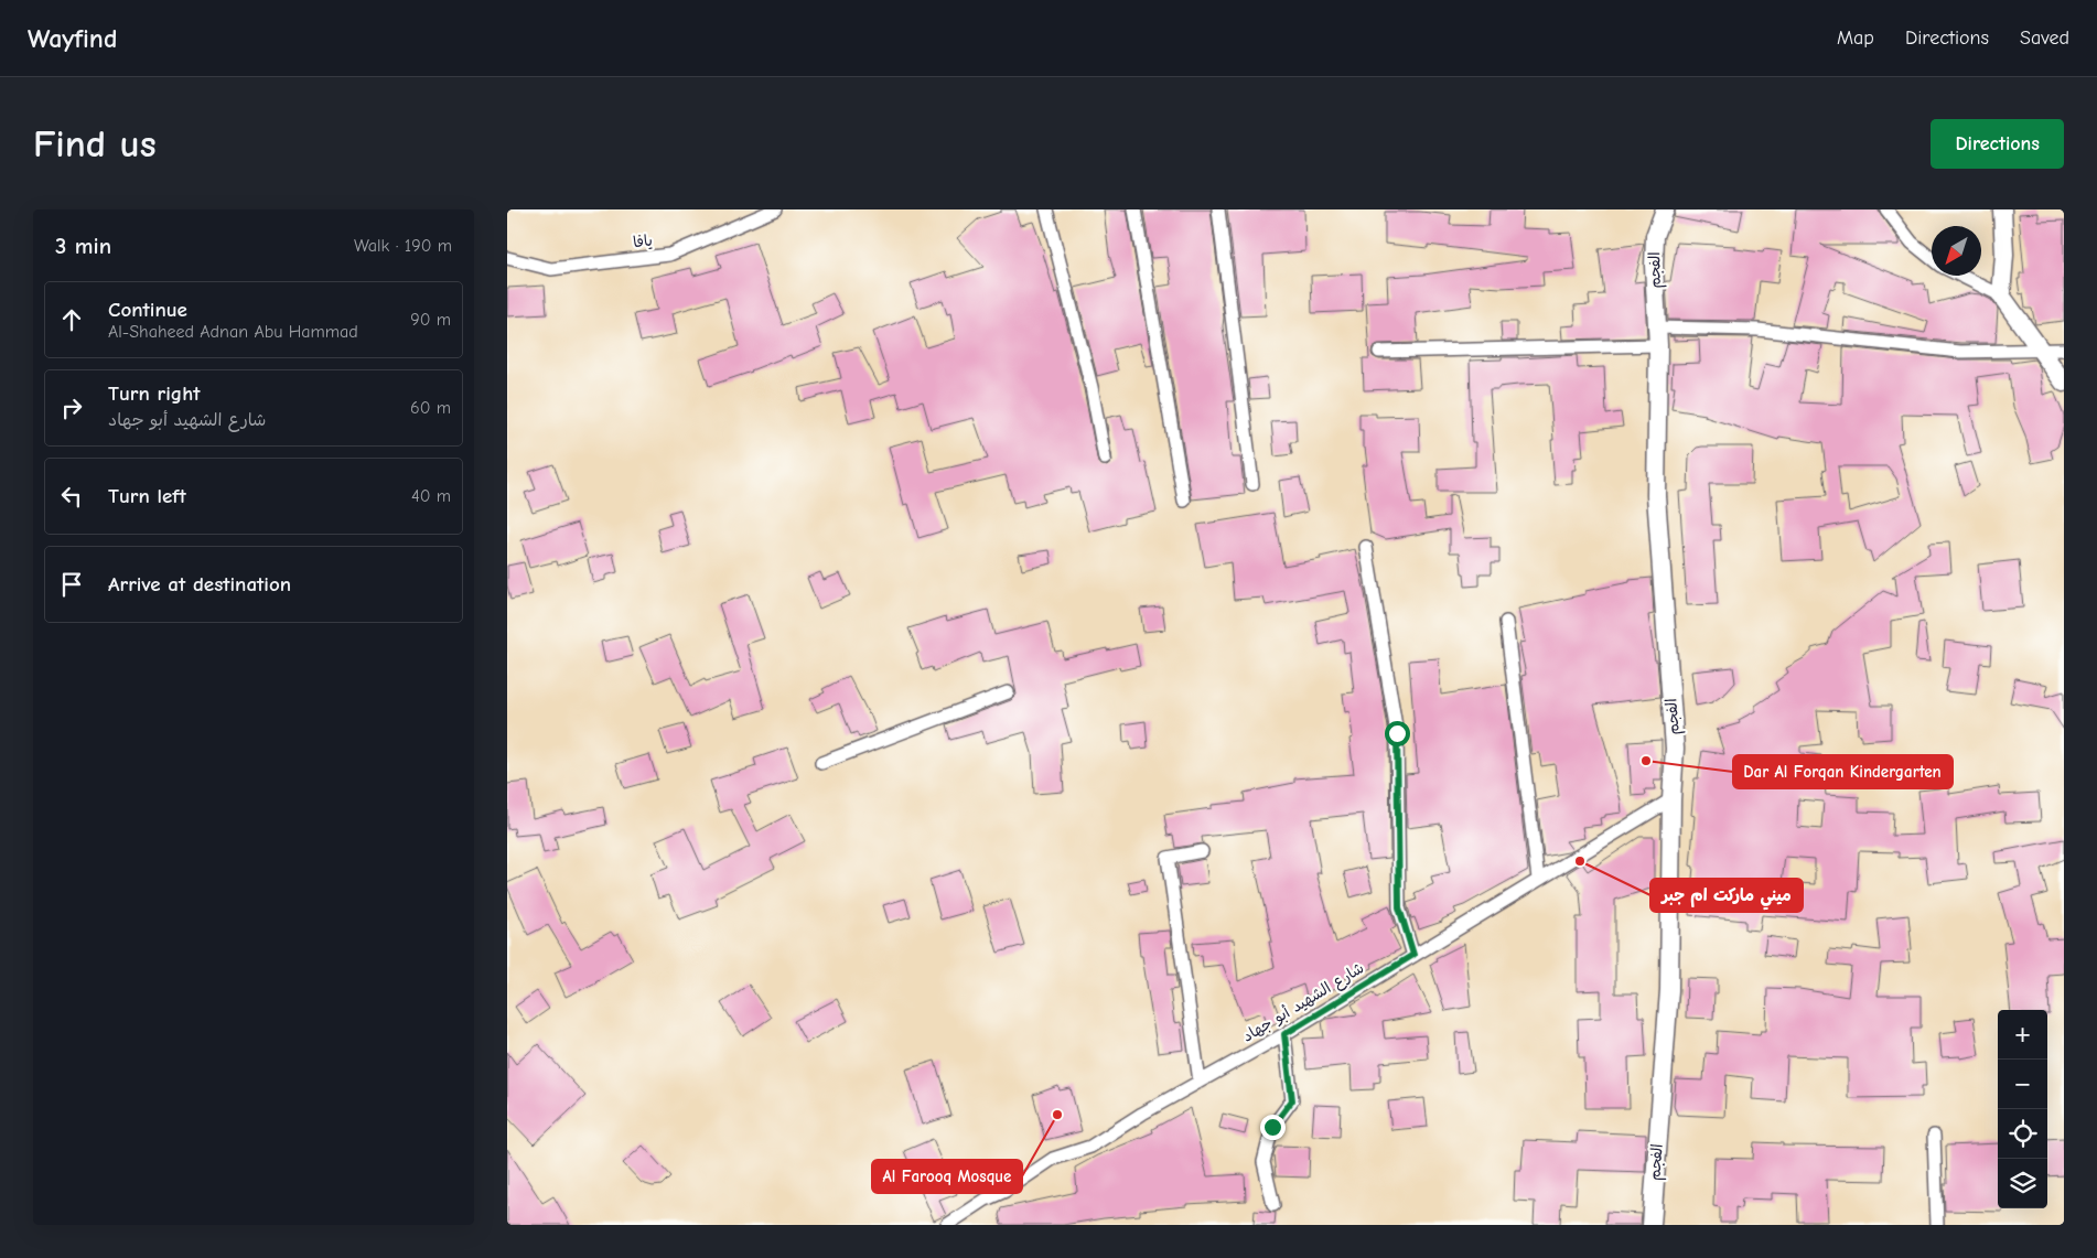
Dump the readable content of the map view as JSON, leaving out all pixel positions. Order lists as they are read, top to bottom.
{
  "streets": {
    "main road": ["الفجم"],
    "street": ["يافا", "شارع الشهيد أبو جهاد"]
  },
  "crossings": [
    ["الفجم", "شارع الشهيد أبو جهاد"]
  ],
  "places": ["Dar Al Forqan Kindergarten", "ميني ماركت ام جبر", "Al Farooq Mosque"],
  "north": "bottom left",
  "page": {
    "header": "Wayfind",
    "nav": ["Map", "Directions", "Saved"],
    "buttons": "Directions",
    "title": "Find us",
    "heading": ["3 min", "Walk · 190 m"],
    "list": [
      ["Continue", "Al-Shaheed Adnan Abu Hammad", "90 m"],
      ["Turn right", "شارع الشهيد أبو جهاد", "60 m"],
      ["Turn left", "40 m"],
      "Arrive at destination"
    ],
    "map_buttons": ["+", "−"]
  }
}
